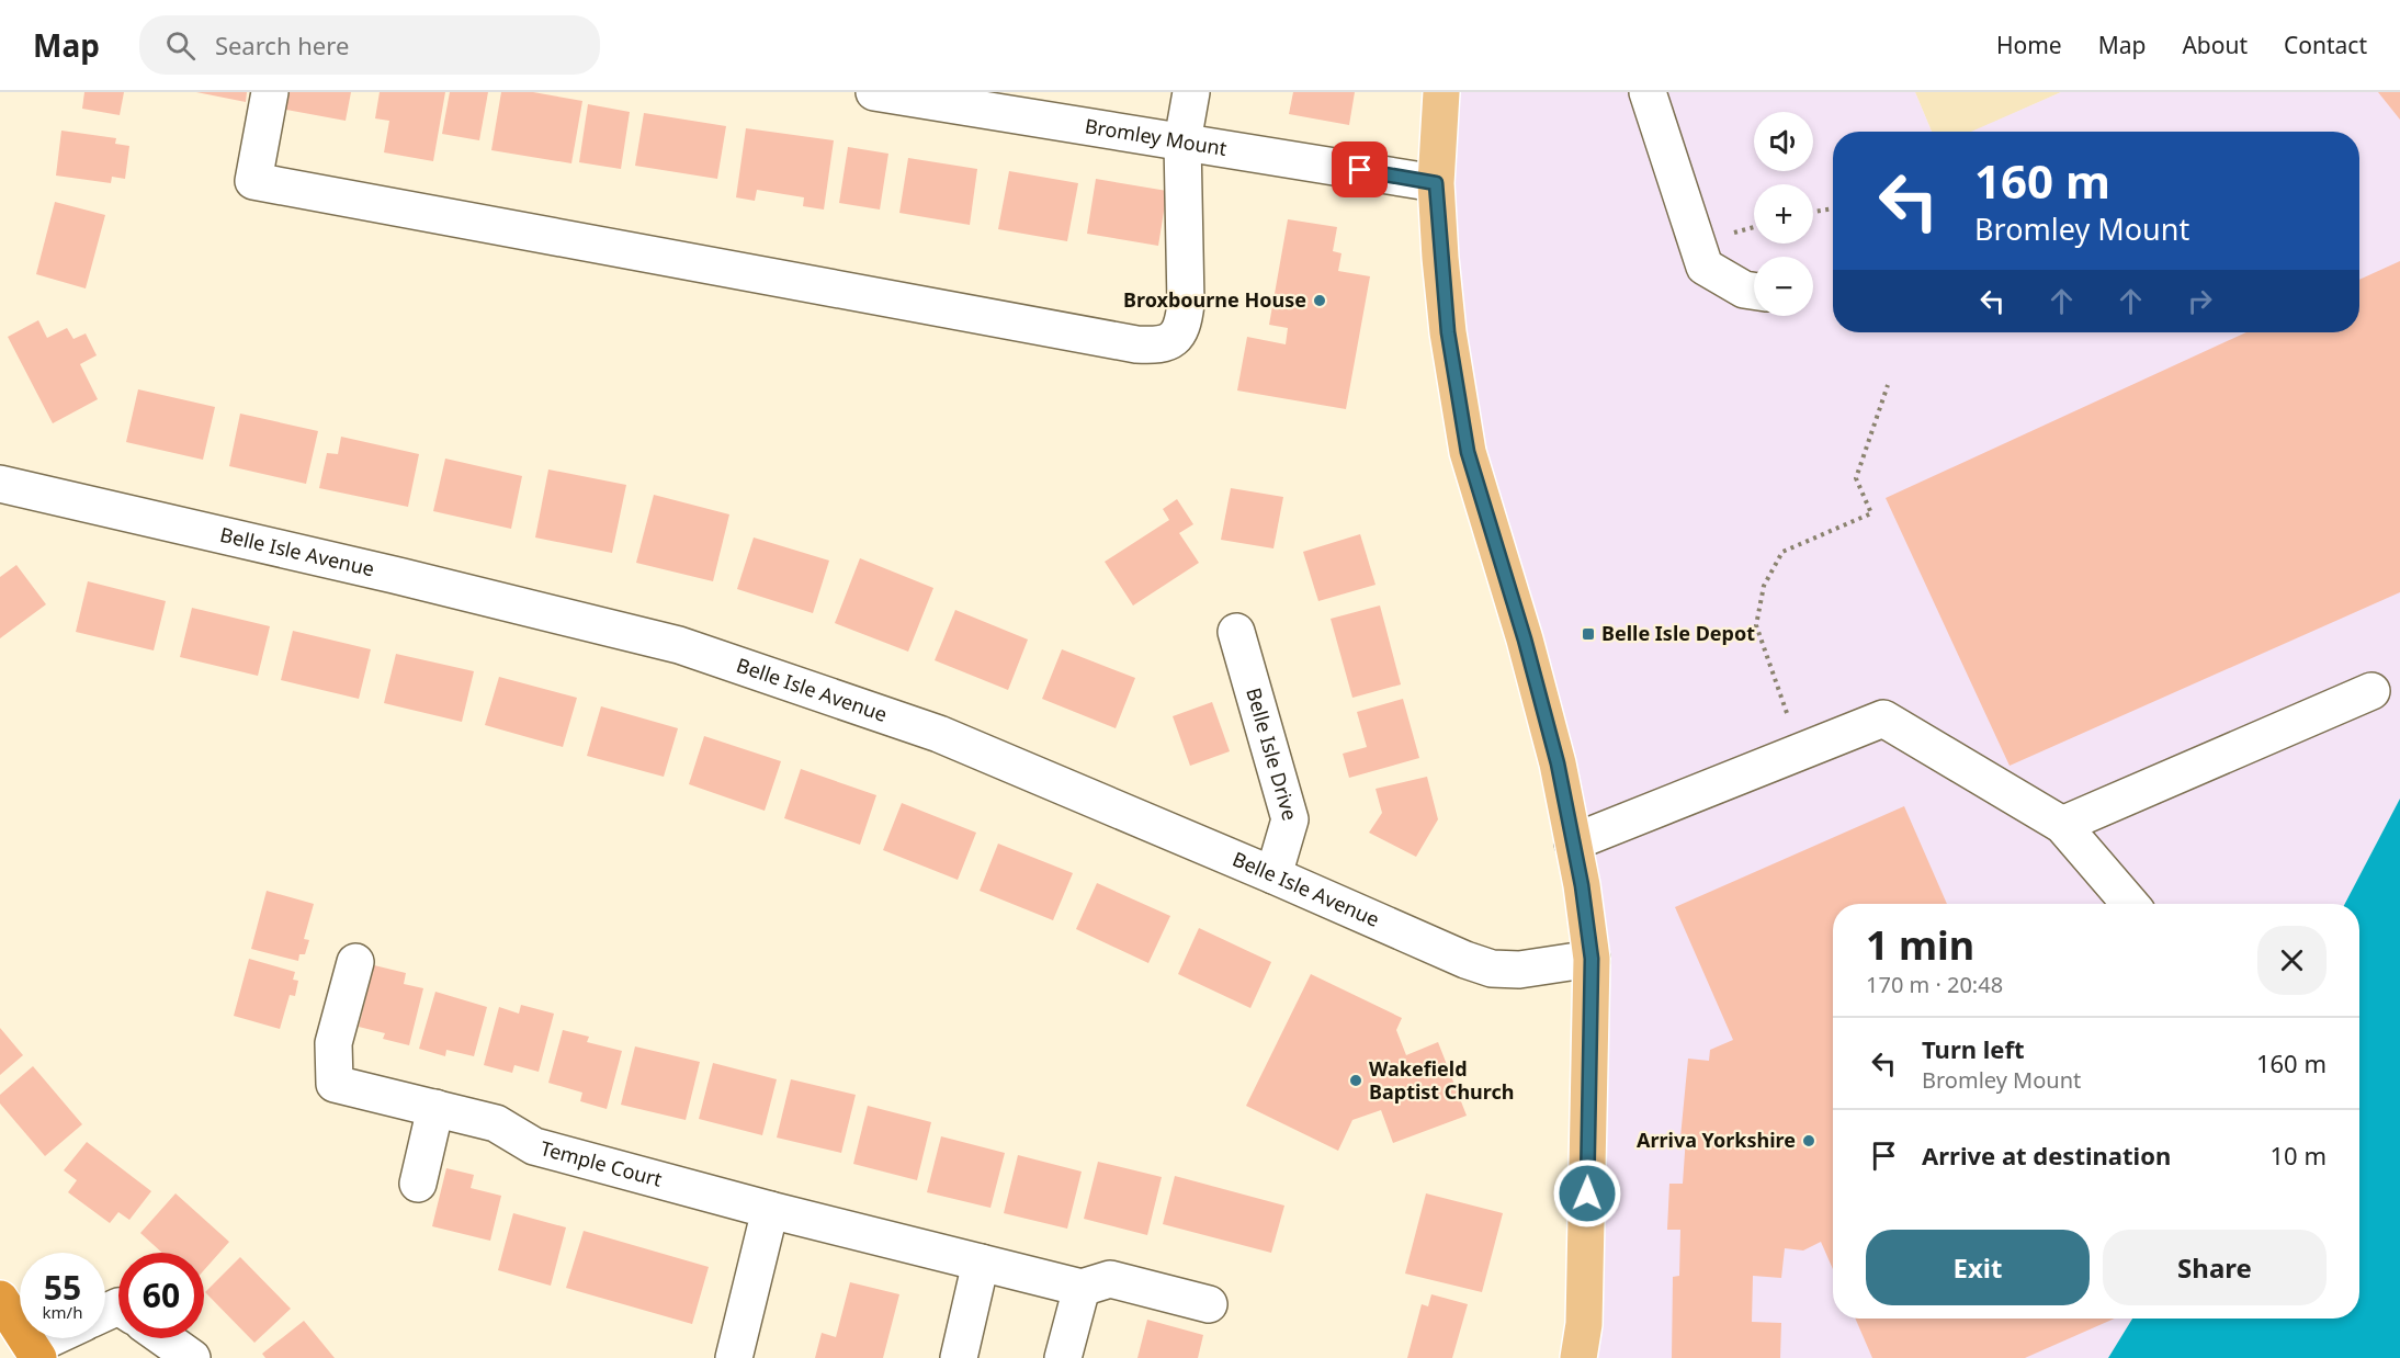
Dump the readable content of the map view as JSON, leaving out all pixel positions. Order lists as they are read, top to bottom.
{
  "streets": {
    "street": [
      "Bromley Mount",
      "Belle Isle Avenue",
      "Belle Isle Drive",
      "Temple Court"
    ]
  },
  "crossings": [
    ["Belle Isle Avenue", "Belle Isle Drive"]
  ],
  "places": {
    "other": ["Broxbourne House", "Wakefield Baptist Church", "Arriva Yorkshire"],
    "transit": ["Belle Isle Depot"]
  },
  "page": {
    "header": "Map",
    "search": "Search here",
    "nav": [
      "Home",
      "Map",
      "About",
      "Contact"
    ],
    "map_buttons": ["+", "−"],
    "turn": ["160 m", "Bromley Mount"],
    "heading": ["1 min", "170 m · 20:48"],
    "list": [
      {
        "name": "Turn left",
        "note": "Bromley Mount",
        "value": "160 m"
      },
      {
        "name": "Arrive at destination",
        "value": "10 m"
      }
    ],
    "buttons": ["Exit", "Share"],
    "speed": "55 km/h",
    "limit": "60"
  }
}
